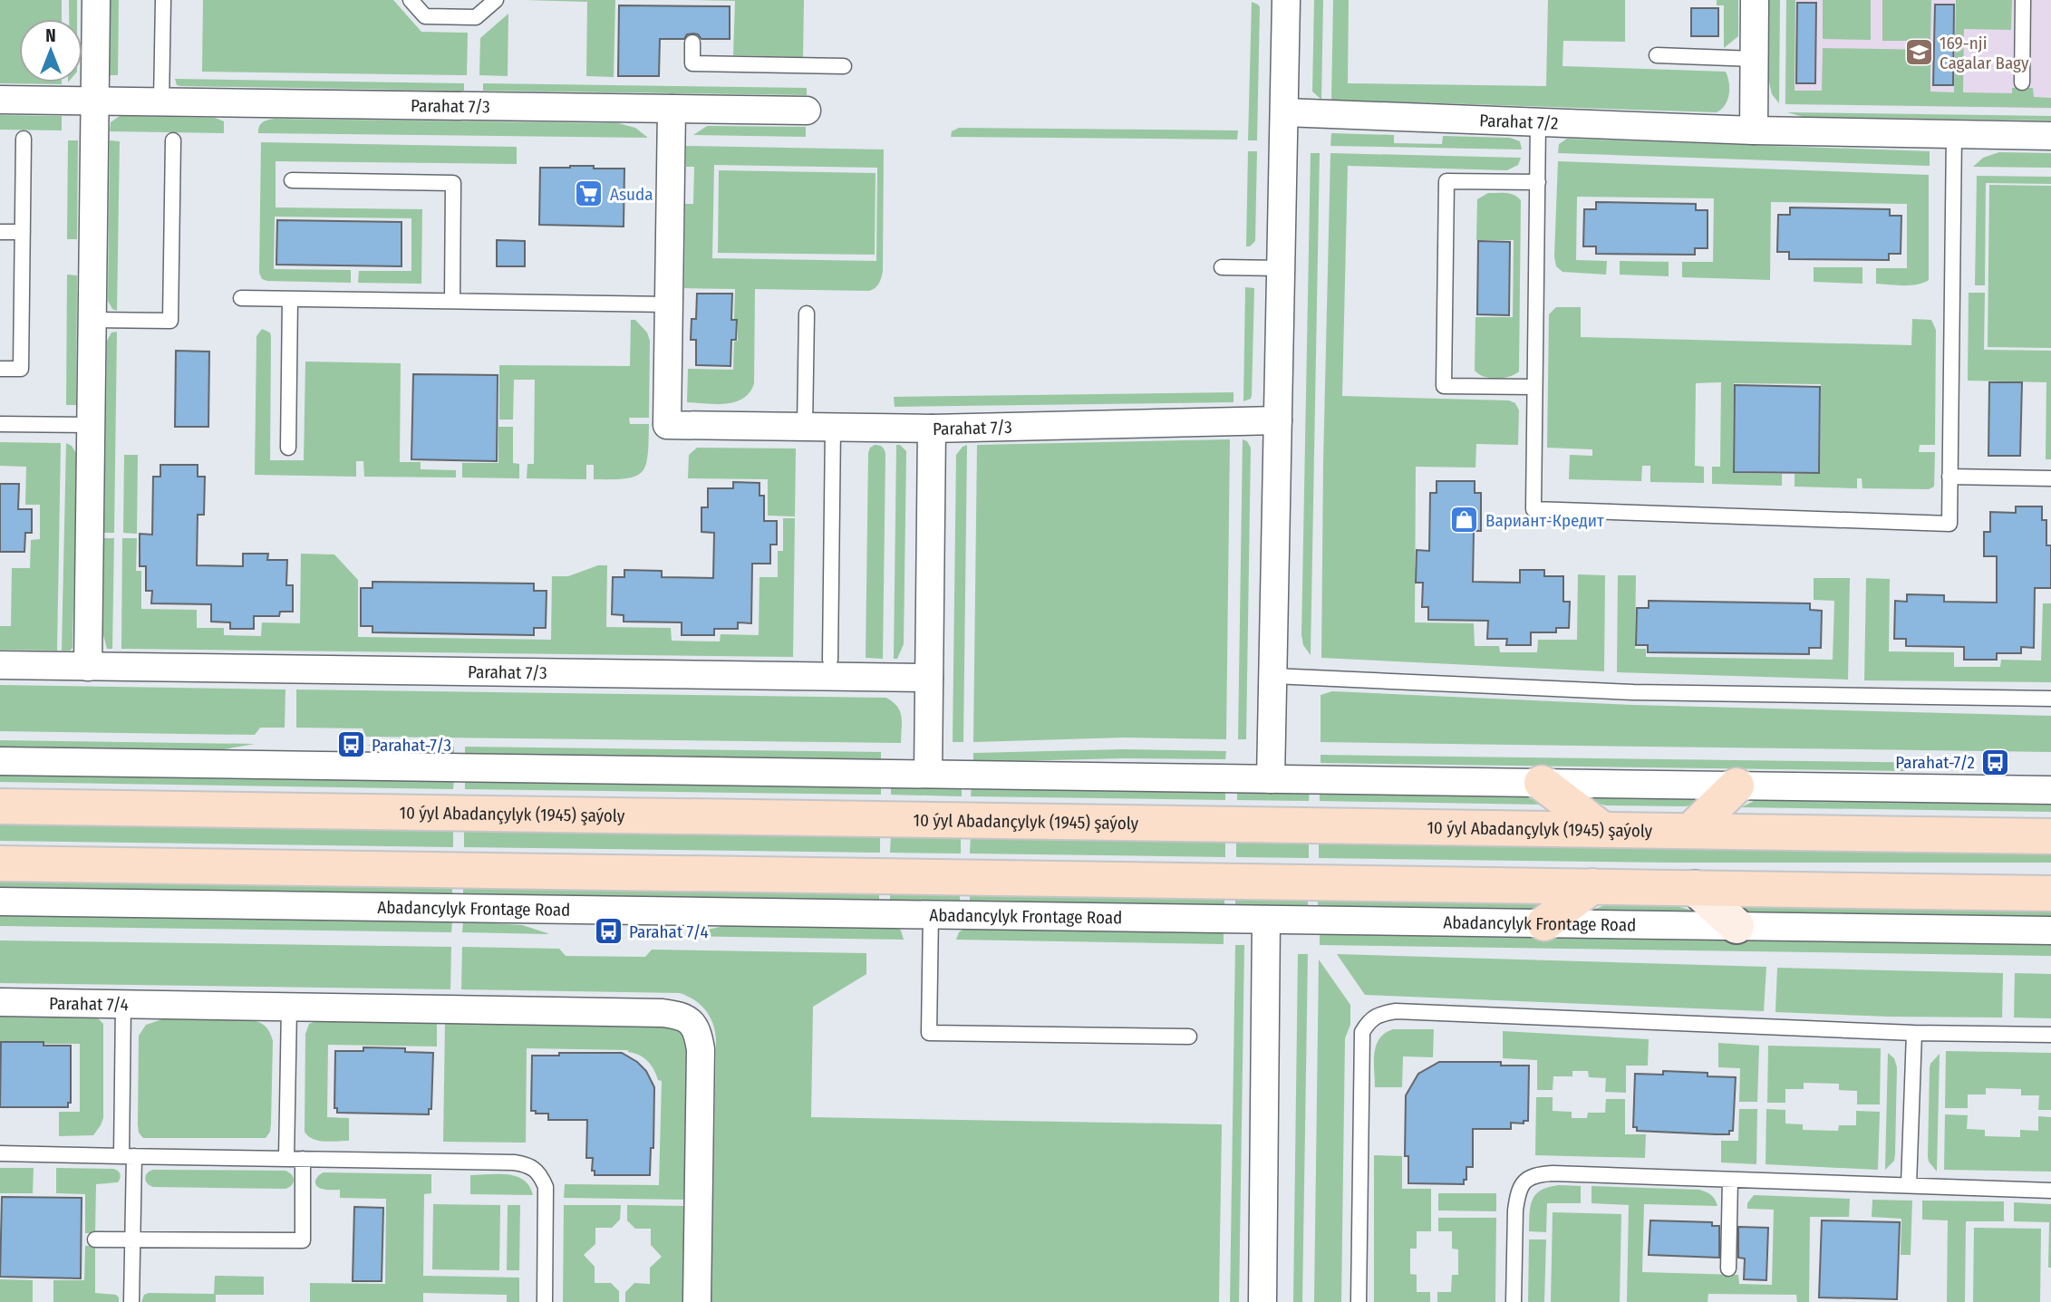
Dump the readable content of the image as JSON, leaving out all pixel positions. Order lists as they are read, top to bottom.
{
  "streets": {
    "main road": ["10 ýyl Abadançylyk (1945) şaýoly"],
    "street": [
      "Parahat 7/3",
      "Parahat 7/2",
      "Abadancylyk Frontage Road",
      "Parahat 7/4"
    ]
  },
  "places": {
    "school or university": ["169-nji Cagalar Bagy"],
    "supermarket": ["Asuda"],
    "shop": ["Вариант-Кредит"],
    "bus stop": ["Parahat-7/3", "Parahat-7/2", "Parahat 7/4"]
  },
  "north": "top"
}
